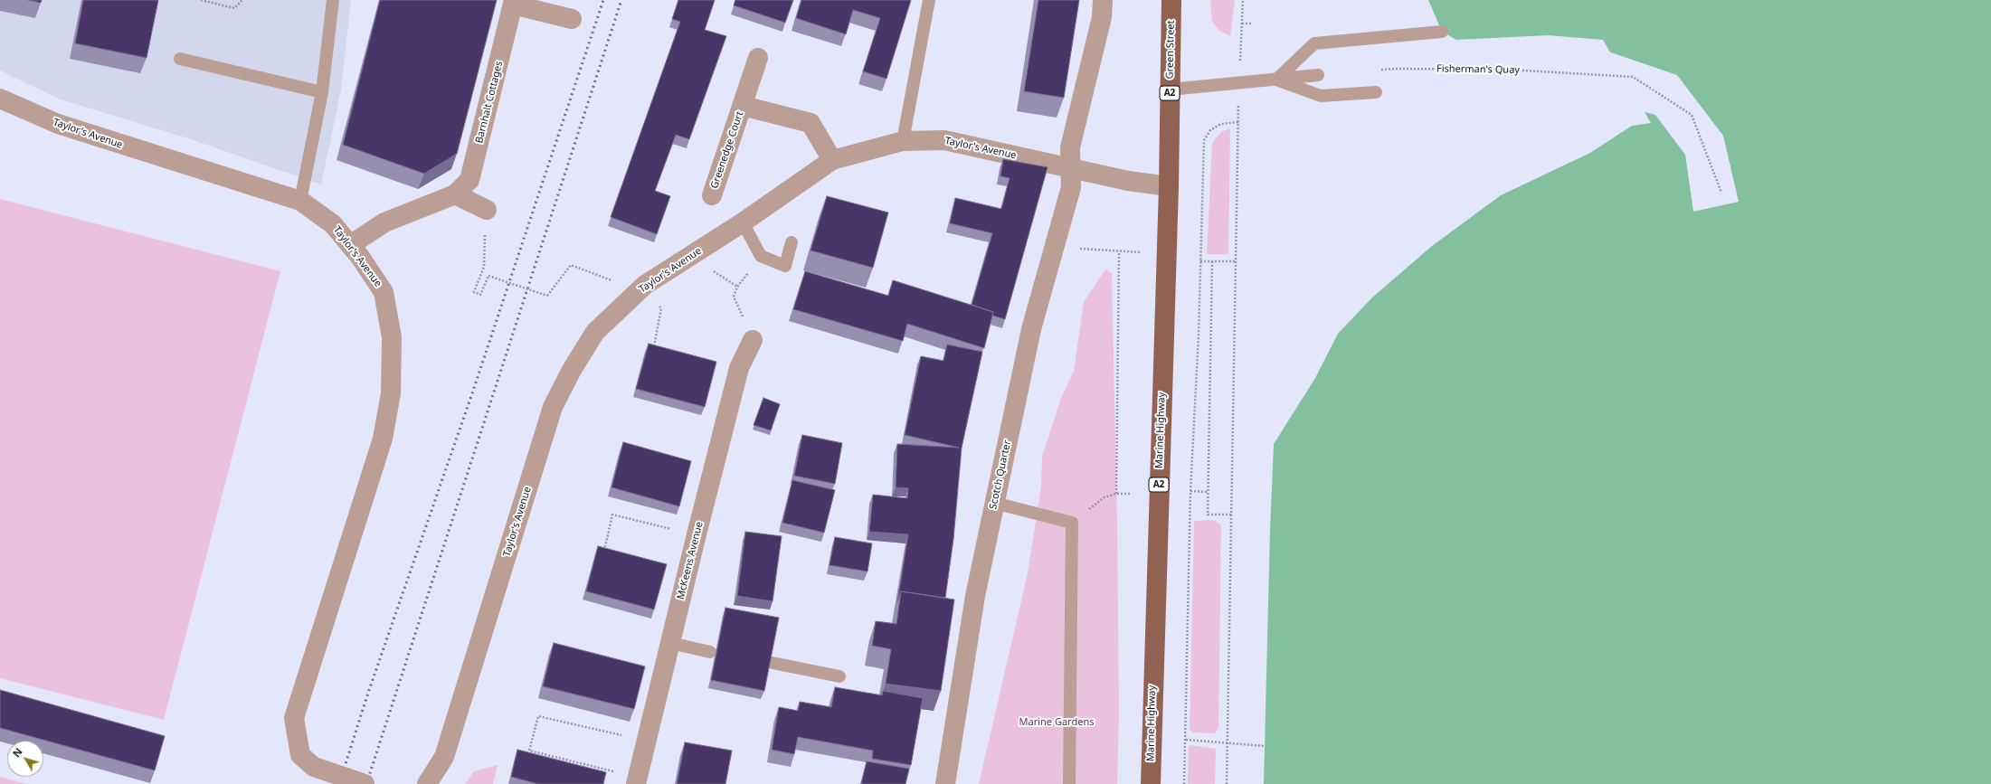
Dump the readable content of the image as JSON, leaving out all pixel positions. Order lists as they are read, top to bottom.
{
  "streets": {
    "main road": ["Green Street", "A2", "Marine Highway"],
    "street": [
      "Barnhalt Cottages",
      "Taylor's Avenue",
      "Greenedge Court",
      "Scotch Quarter",
      "McKeens Avenue"
    ],
    "path": ["Fisherman's Quay"]
  },
  "crossings": [
    ["Green Street", "Taylor's Avenue"],
    ["Green Street", "Marine Highway"],
    ["Barnhalt Cottages", "Taylor's Avenue"],
    ["Taylor's Avenue", "Greenedge Court"],
    ["Taylor's Avenue", "Marine Highway"],
    ["Taylor's Avenue", "Scotch Quarter"]
  ],
  "parks": ["Marine Gardens"],
  "north": "top left"
}
